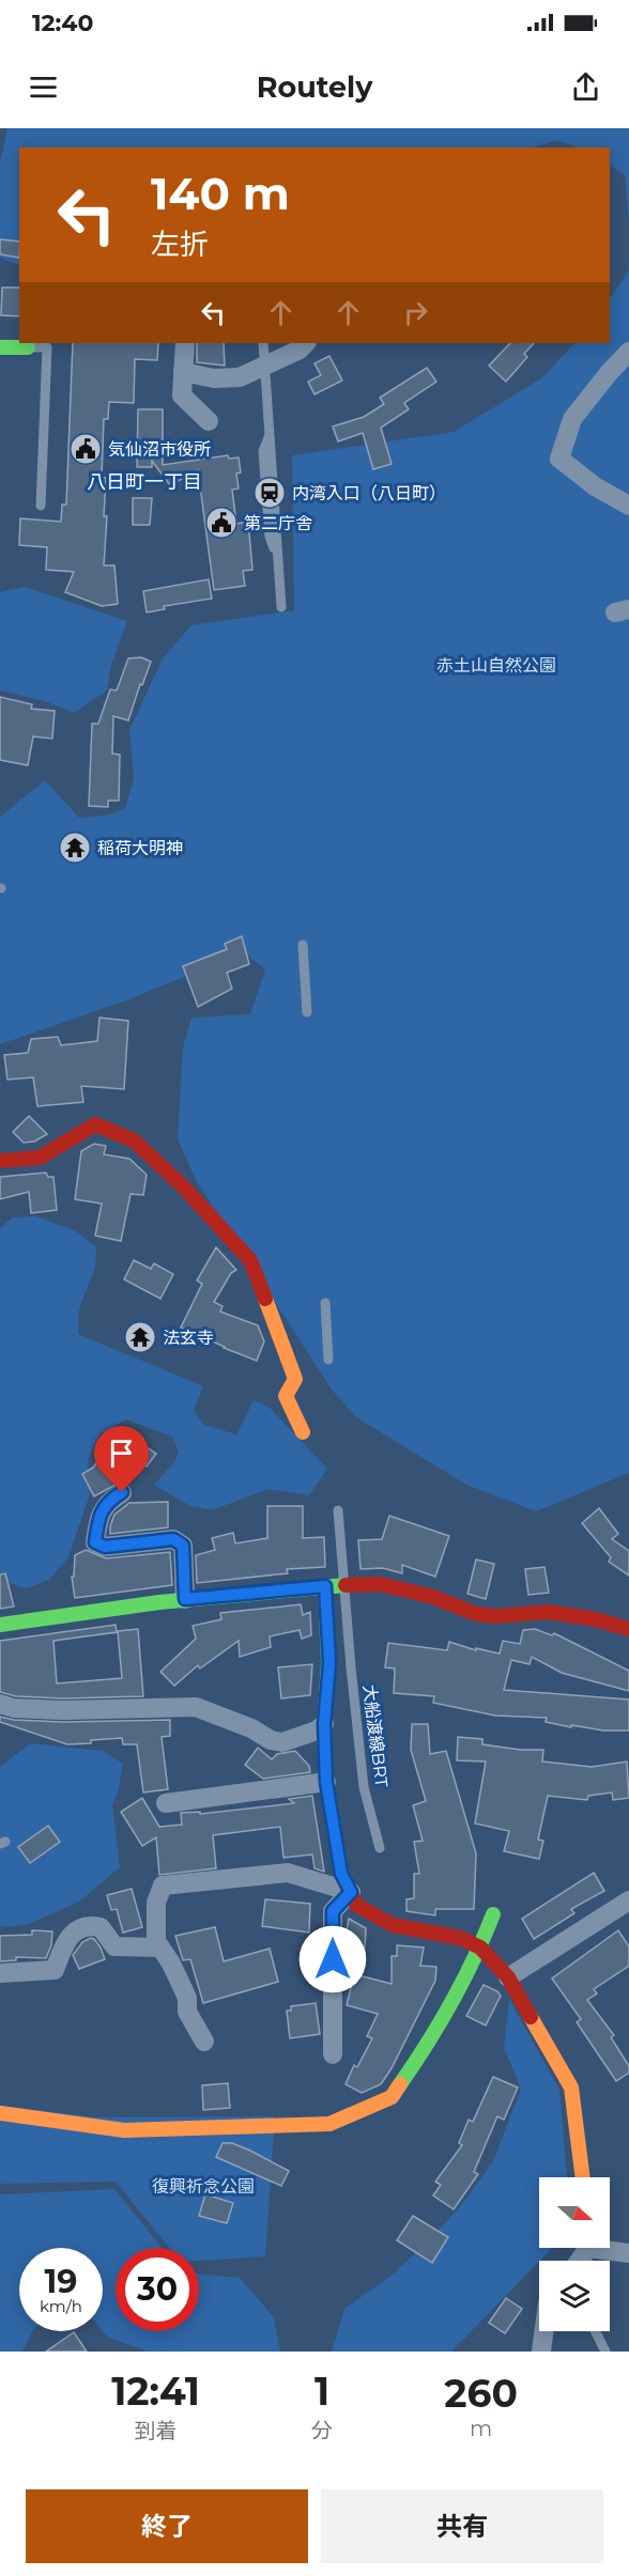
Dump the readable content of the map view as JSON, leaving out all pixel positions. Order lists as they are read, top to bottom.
{
  "streets": {
    "lane": ["大船渡線BRT"]
  },
  "districts": ["八日町一丁目"],
  "parks": ["赤土山自然公園", "復興祈念公園"],
  "places": {
    "public building": ["気仙沼市役所", "第二庁舎"],
    "station": ["内湾入口（八日町）"],
    "temple": ["稲荷大明神", "法玄寺"]
  },
  "north": "right",
  "page": {
    "status": "12:40",
    "header": "Routely",
    "turn": ["140 m", "左折"],
    "speed": "19 km/h",
    "limit": "30",
    "eta": [
      "12:41",
      "到着",
      "1",
      "分",
      "260",
      "m"
    ],
    "buttons": ["終了", "共有"]
  }
}
